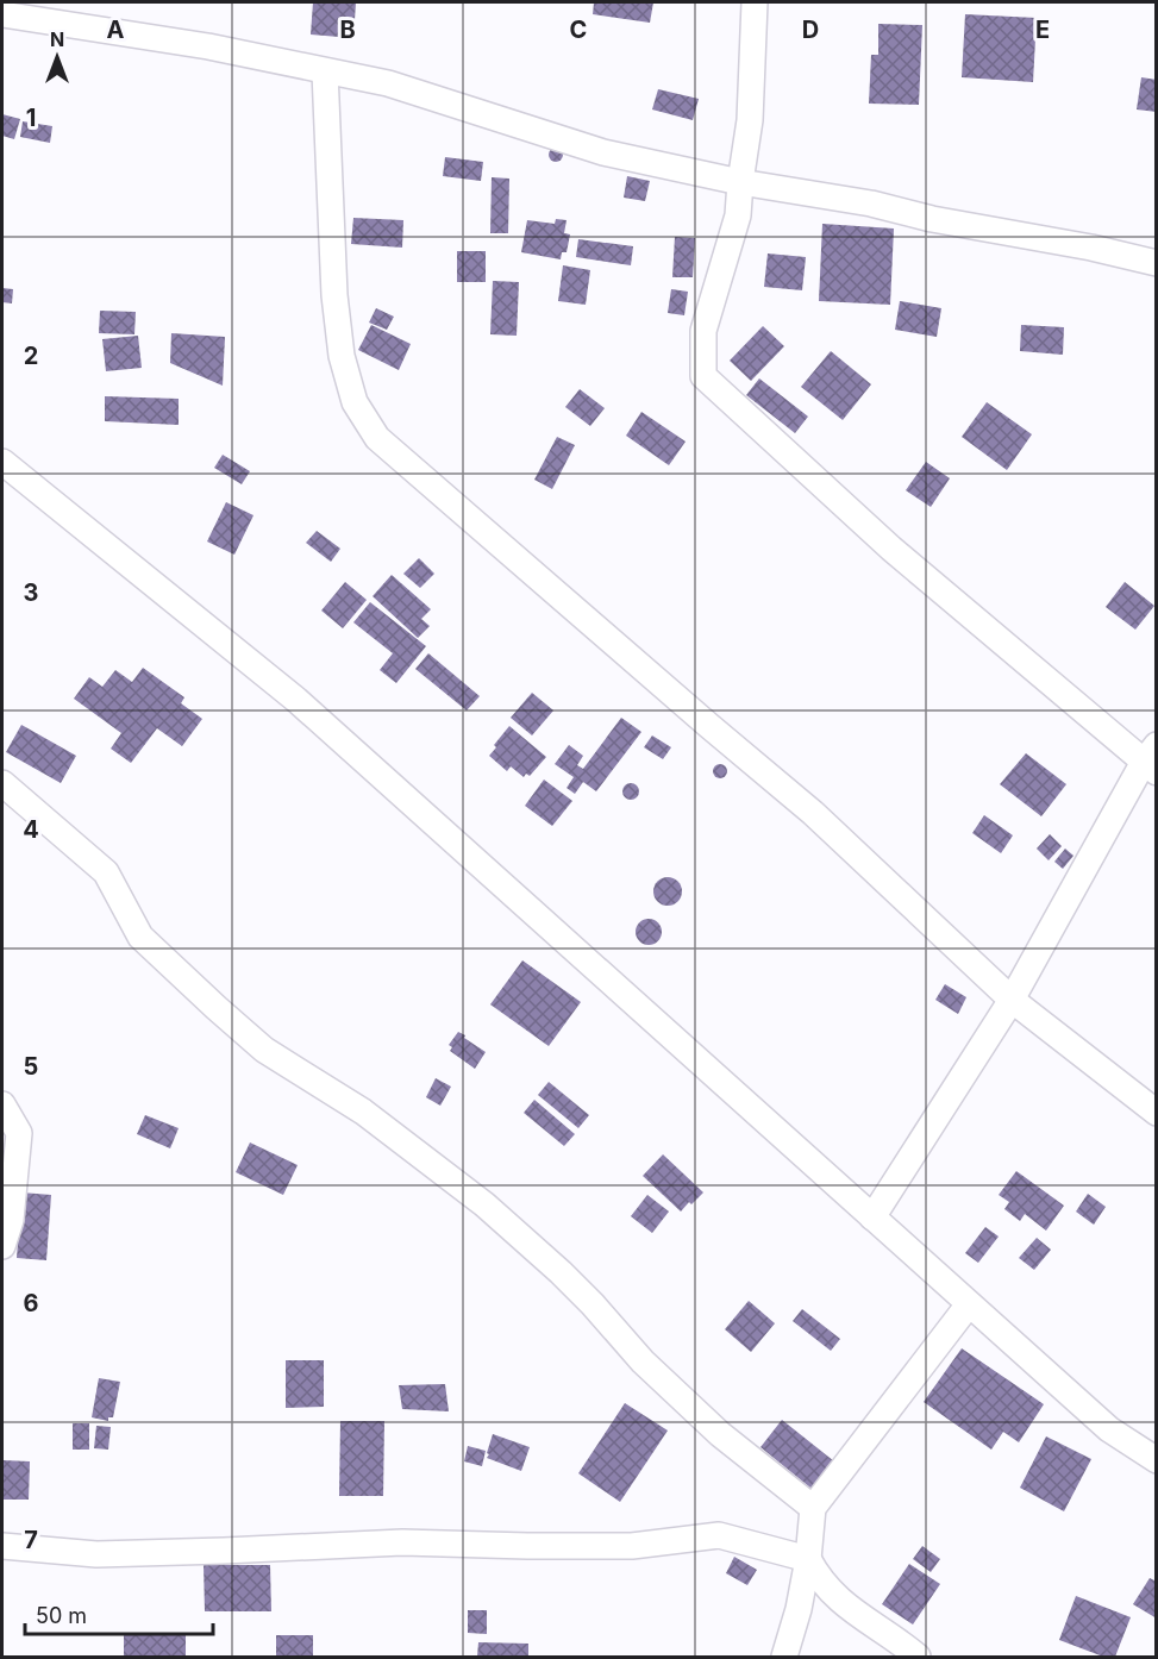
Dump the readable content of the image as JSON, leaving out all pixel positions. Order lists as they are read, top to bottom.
{
  "scale_bar": "50 m",
  "north": "top",
  "grid": {
    "columns": [
      "A",
      "B",
      "C",
      "D",
      "E"
    ],
    "rows": [
      "1",
      "2",
      "3",
      "4",
      "5",
      "6",
      "7"
    ]
  }
}
